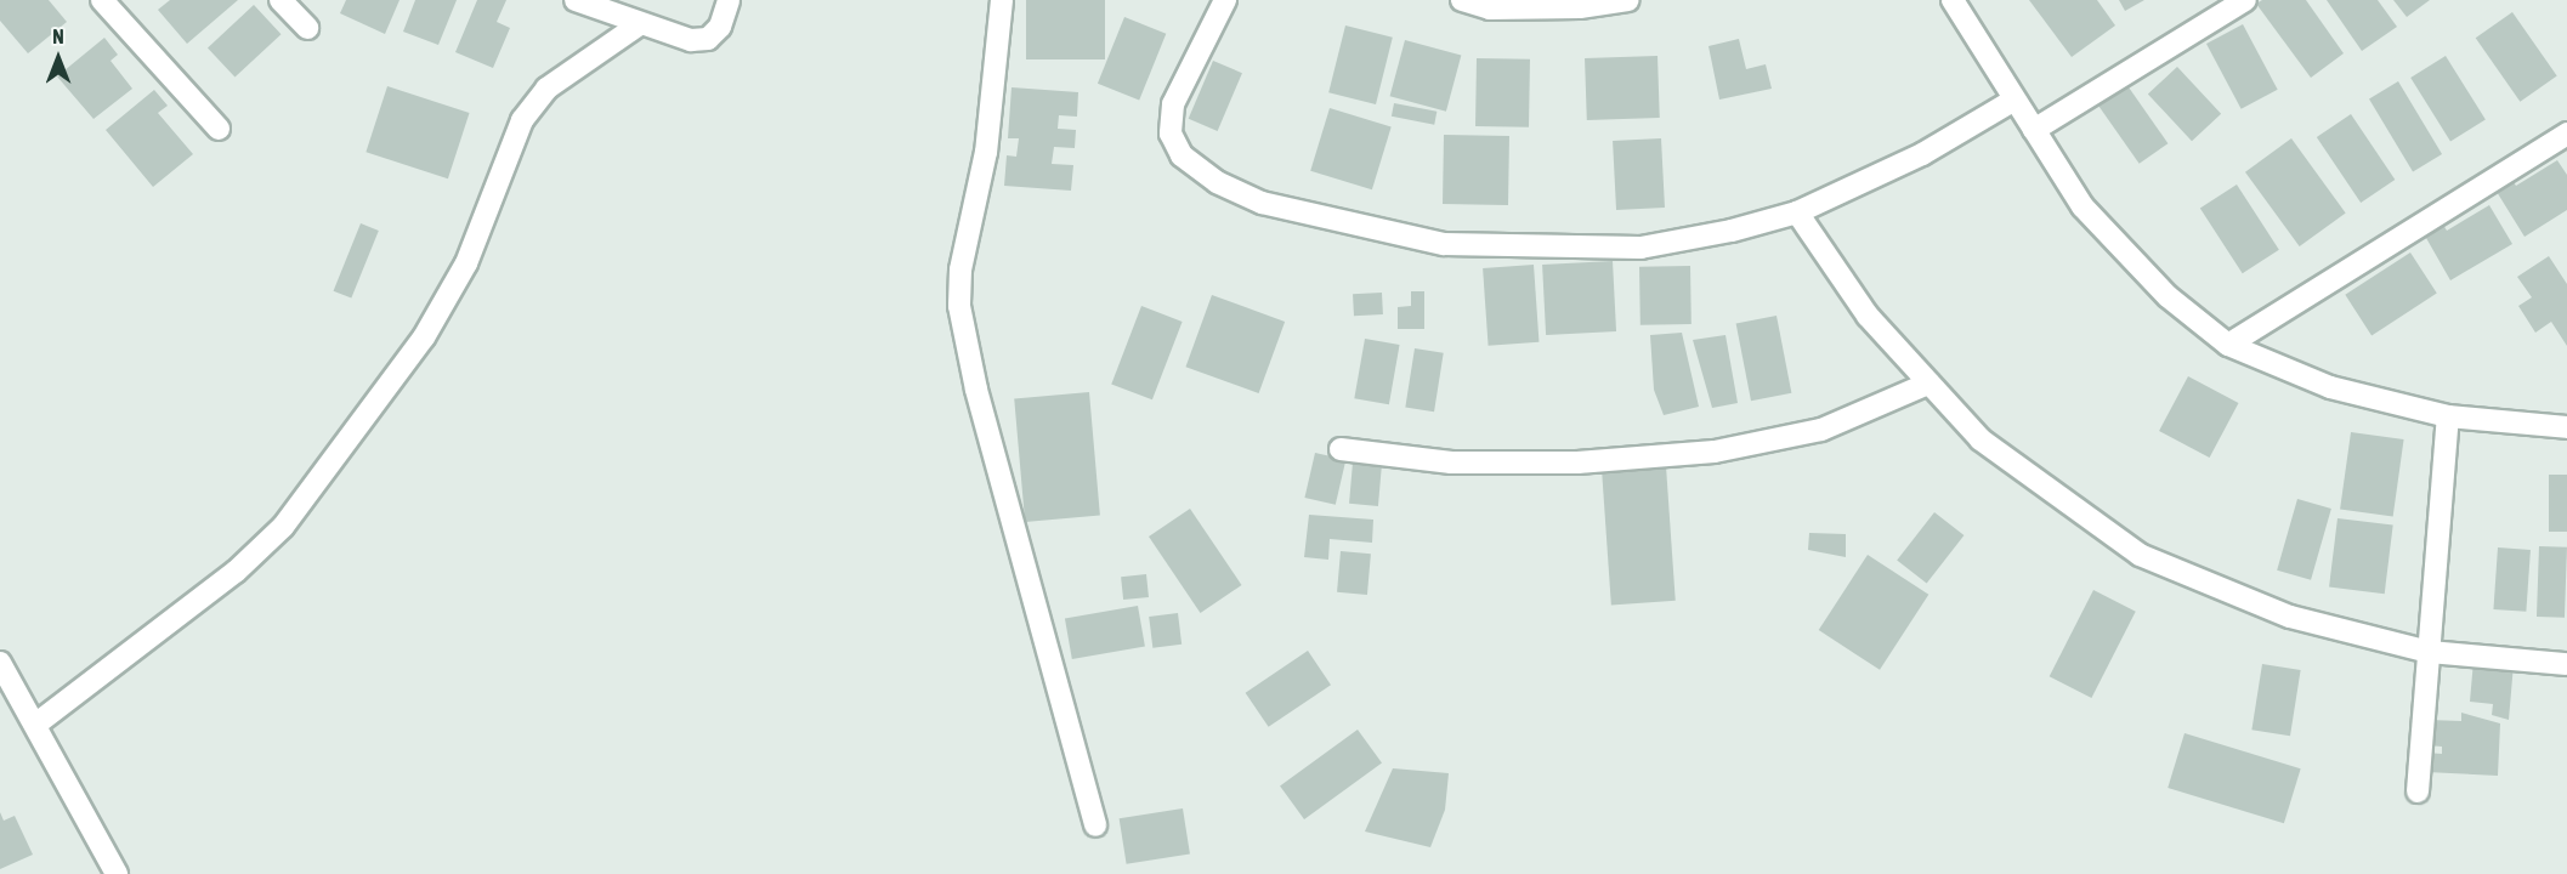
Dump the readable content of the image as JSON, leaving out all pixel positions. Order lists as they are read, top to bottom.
{
  "north": "top"
}
